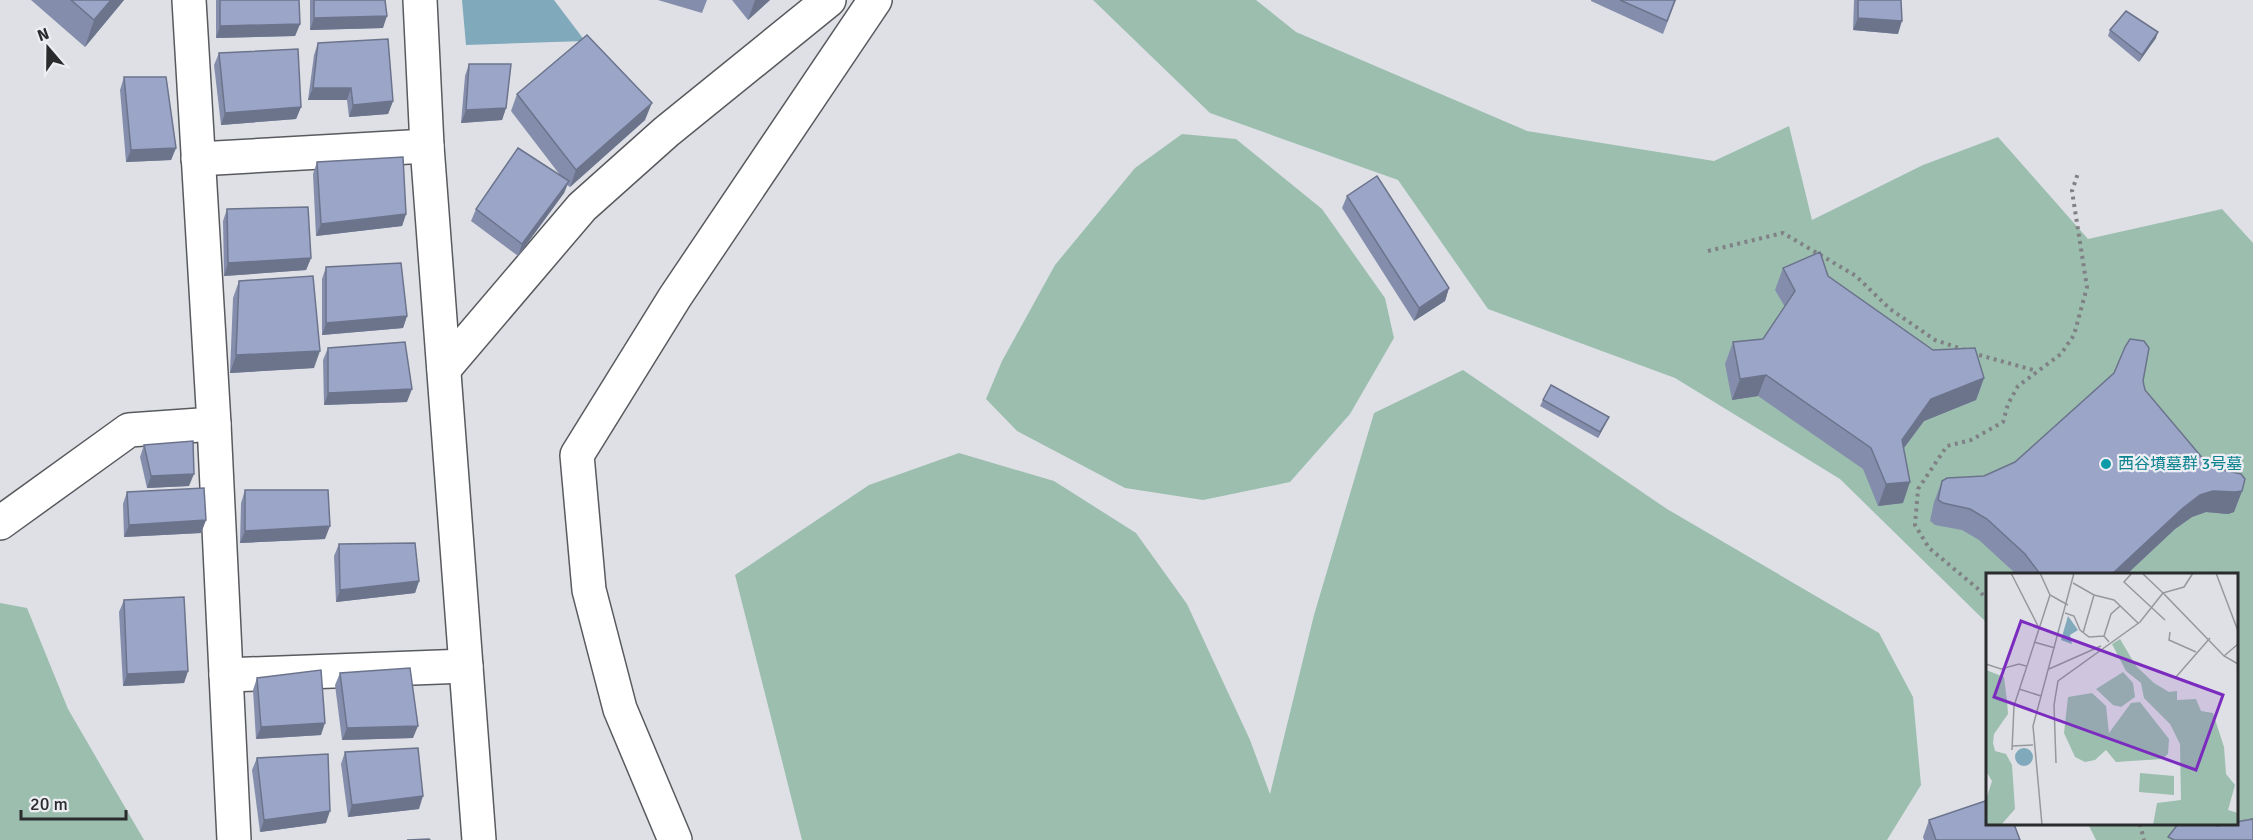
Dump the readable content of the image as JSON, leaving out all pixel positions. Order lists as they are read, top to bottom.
{
  "places": ["西谷墳墓群 3号墓"],
  "scale_bar": "20 m",
  "north": "top"
}
